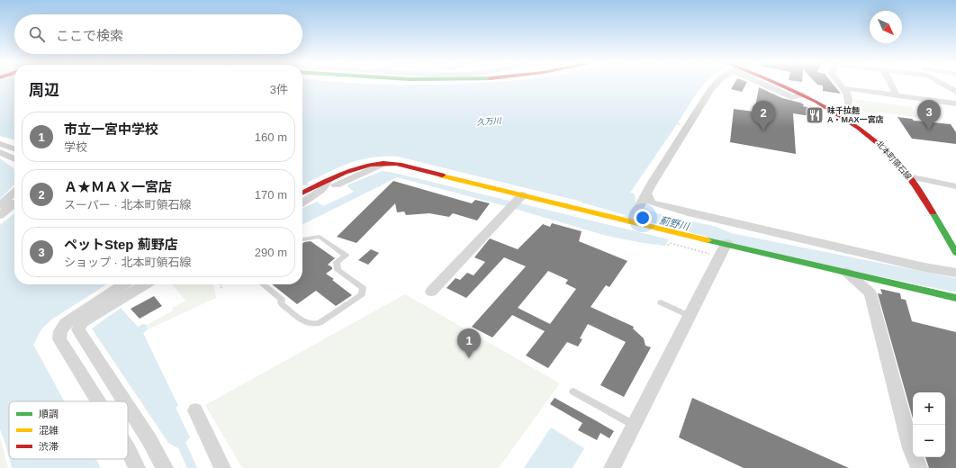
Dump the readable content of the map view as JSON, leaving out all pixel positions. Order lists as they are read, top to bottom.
{
  "streets": {
    "main road": ["北本町領石線"]
  },
  "water": ["久万川", "薊野川"],
  "places": {
    "restaurant": ["味千拉麺 A・MAX一宮店"]
  },
  "legend": ["順調", "混雑", "渋滞"],
  "north": "bottom right",
  "page": {
    "search": "ここで検索",
    "heading": ["周辺", "3件"],
    "pins": ["3", "2", "1"],
    "list": [
      {
        "mark": "1",
        "name": "市立一宮中学校",
        "note": "学校",
        "value": "160 m"
      },
      {
        "mark": "2",
        "name": "Ａ★ＭＡＸ一宮店",
        "note": "スーパー · 北本町領石線",
        "value": "170 m"
      },
      {
        "mark": "3",
        "name": "ペットStep 薊野店",
        "note": "ショップ · 北本町領石線",
        "value": "290 m"
      }
    ],
    "map_buttons": ["+", "−"]
  }
}
